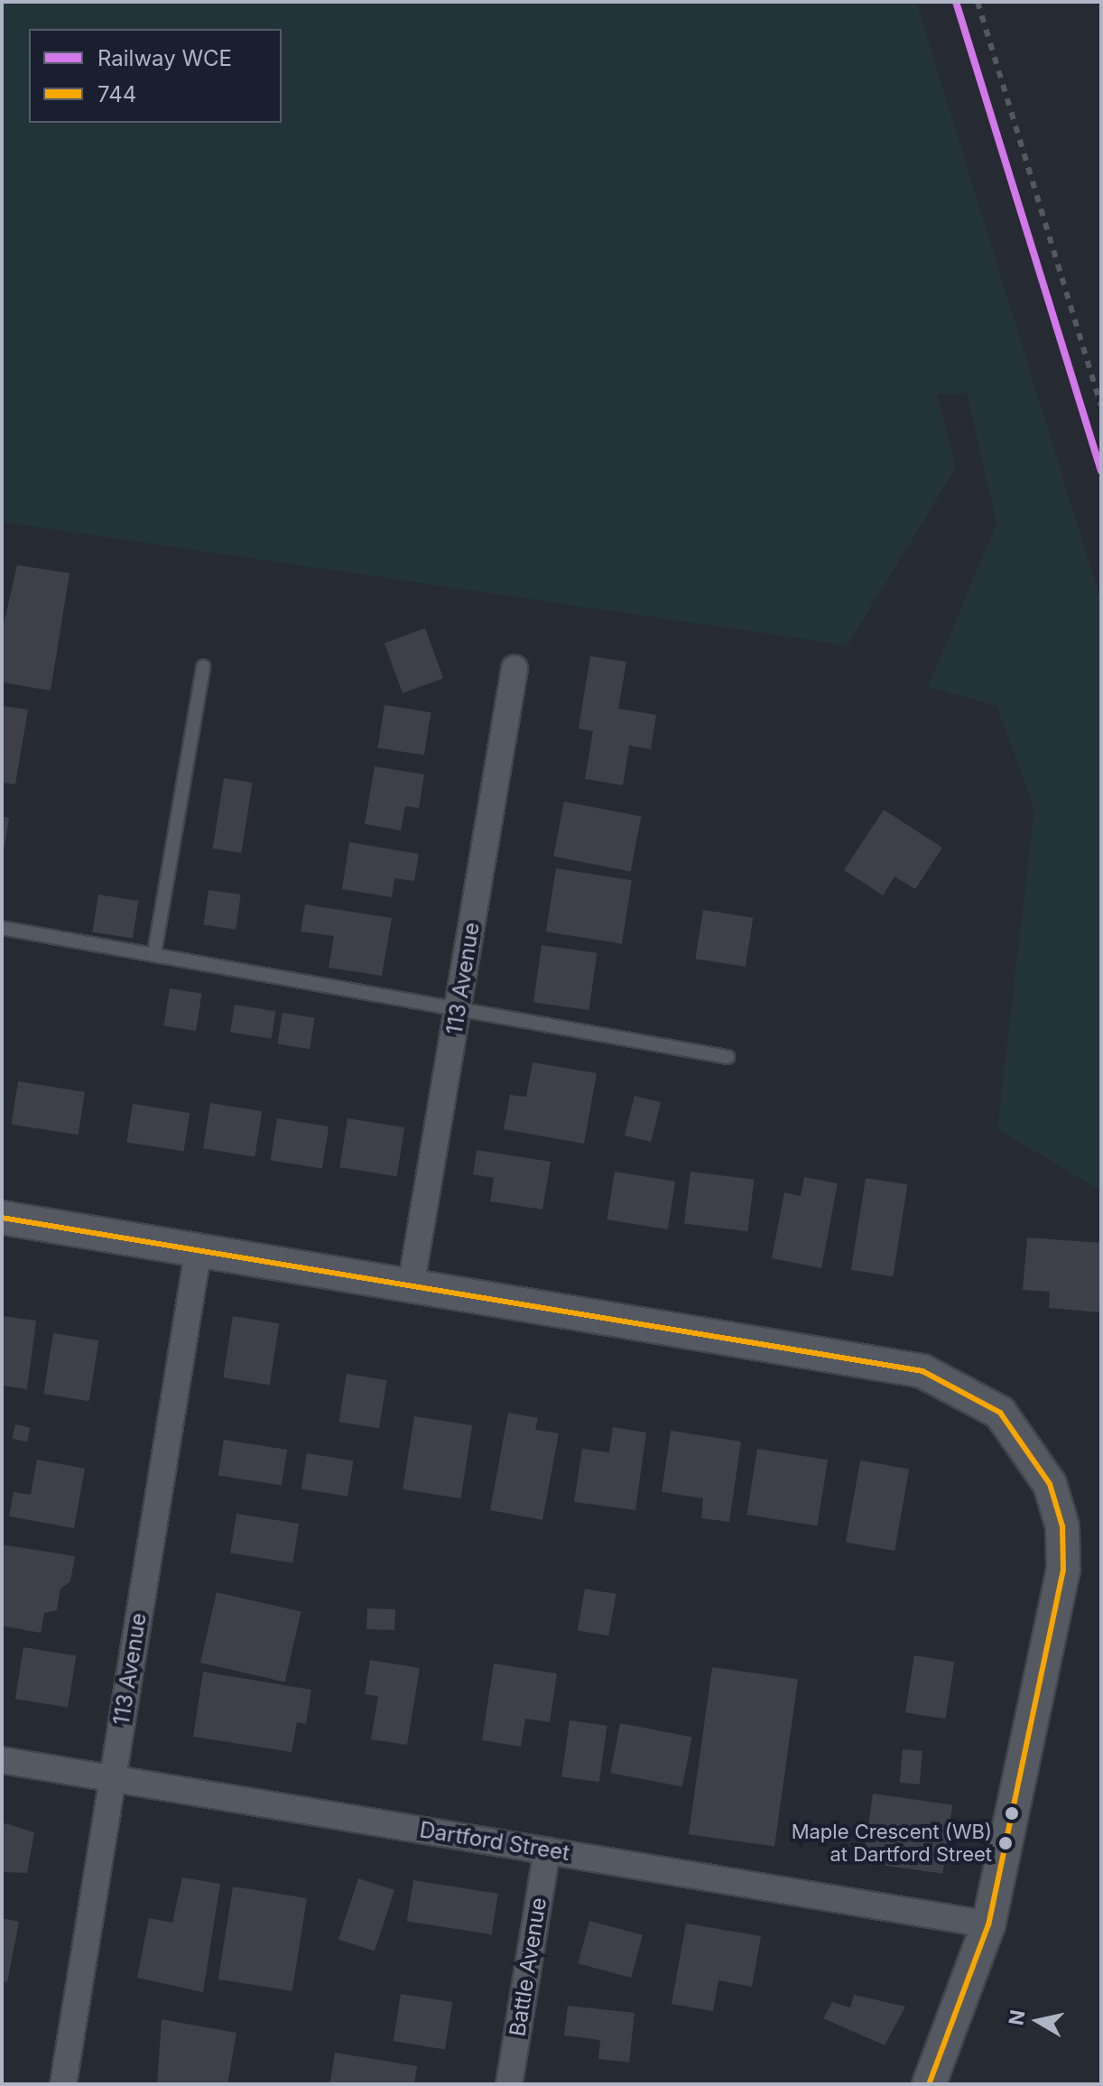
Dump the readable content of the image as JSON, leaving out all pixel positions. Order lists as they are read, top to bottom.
{
  "streets": {
    "street": ["113 Avenue", "Dartford Street", "Battle Avenue"]
  },
  "crossings": [
    ["113 Avenue", "Dartford Street"],
    ["Dartford Street", "Battle Avenue"]
  ],
  "places": ["Maple Crescent (WB) at Dartford Street"],
  "lines": ["rail line WCE", "transit line 744"],
  "legend": ["Railway WCE", "744"],
  "north": "left"
}
